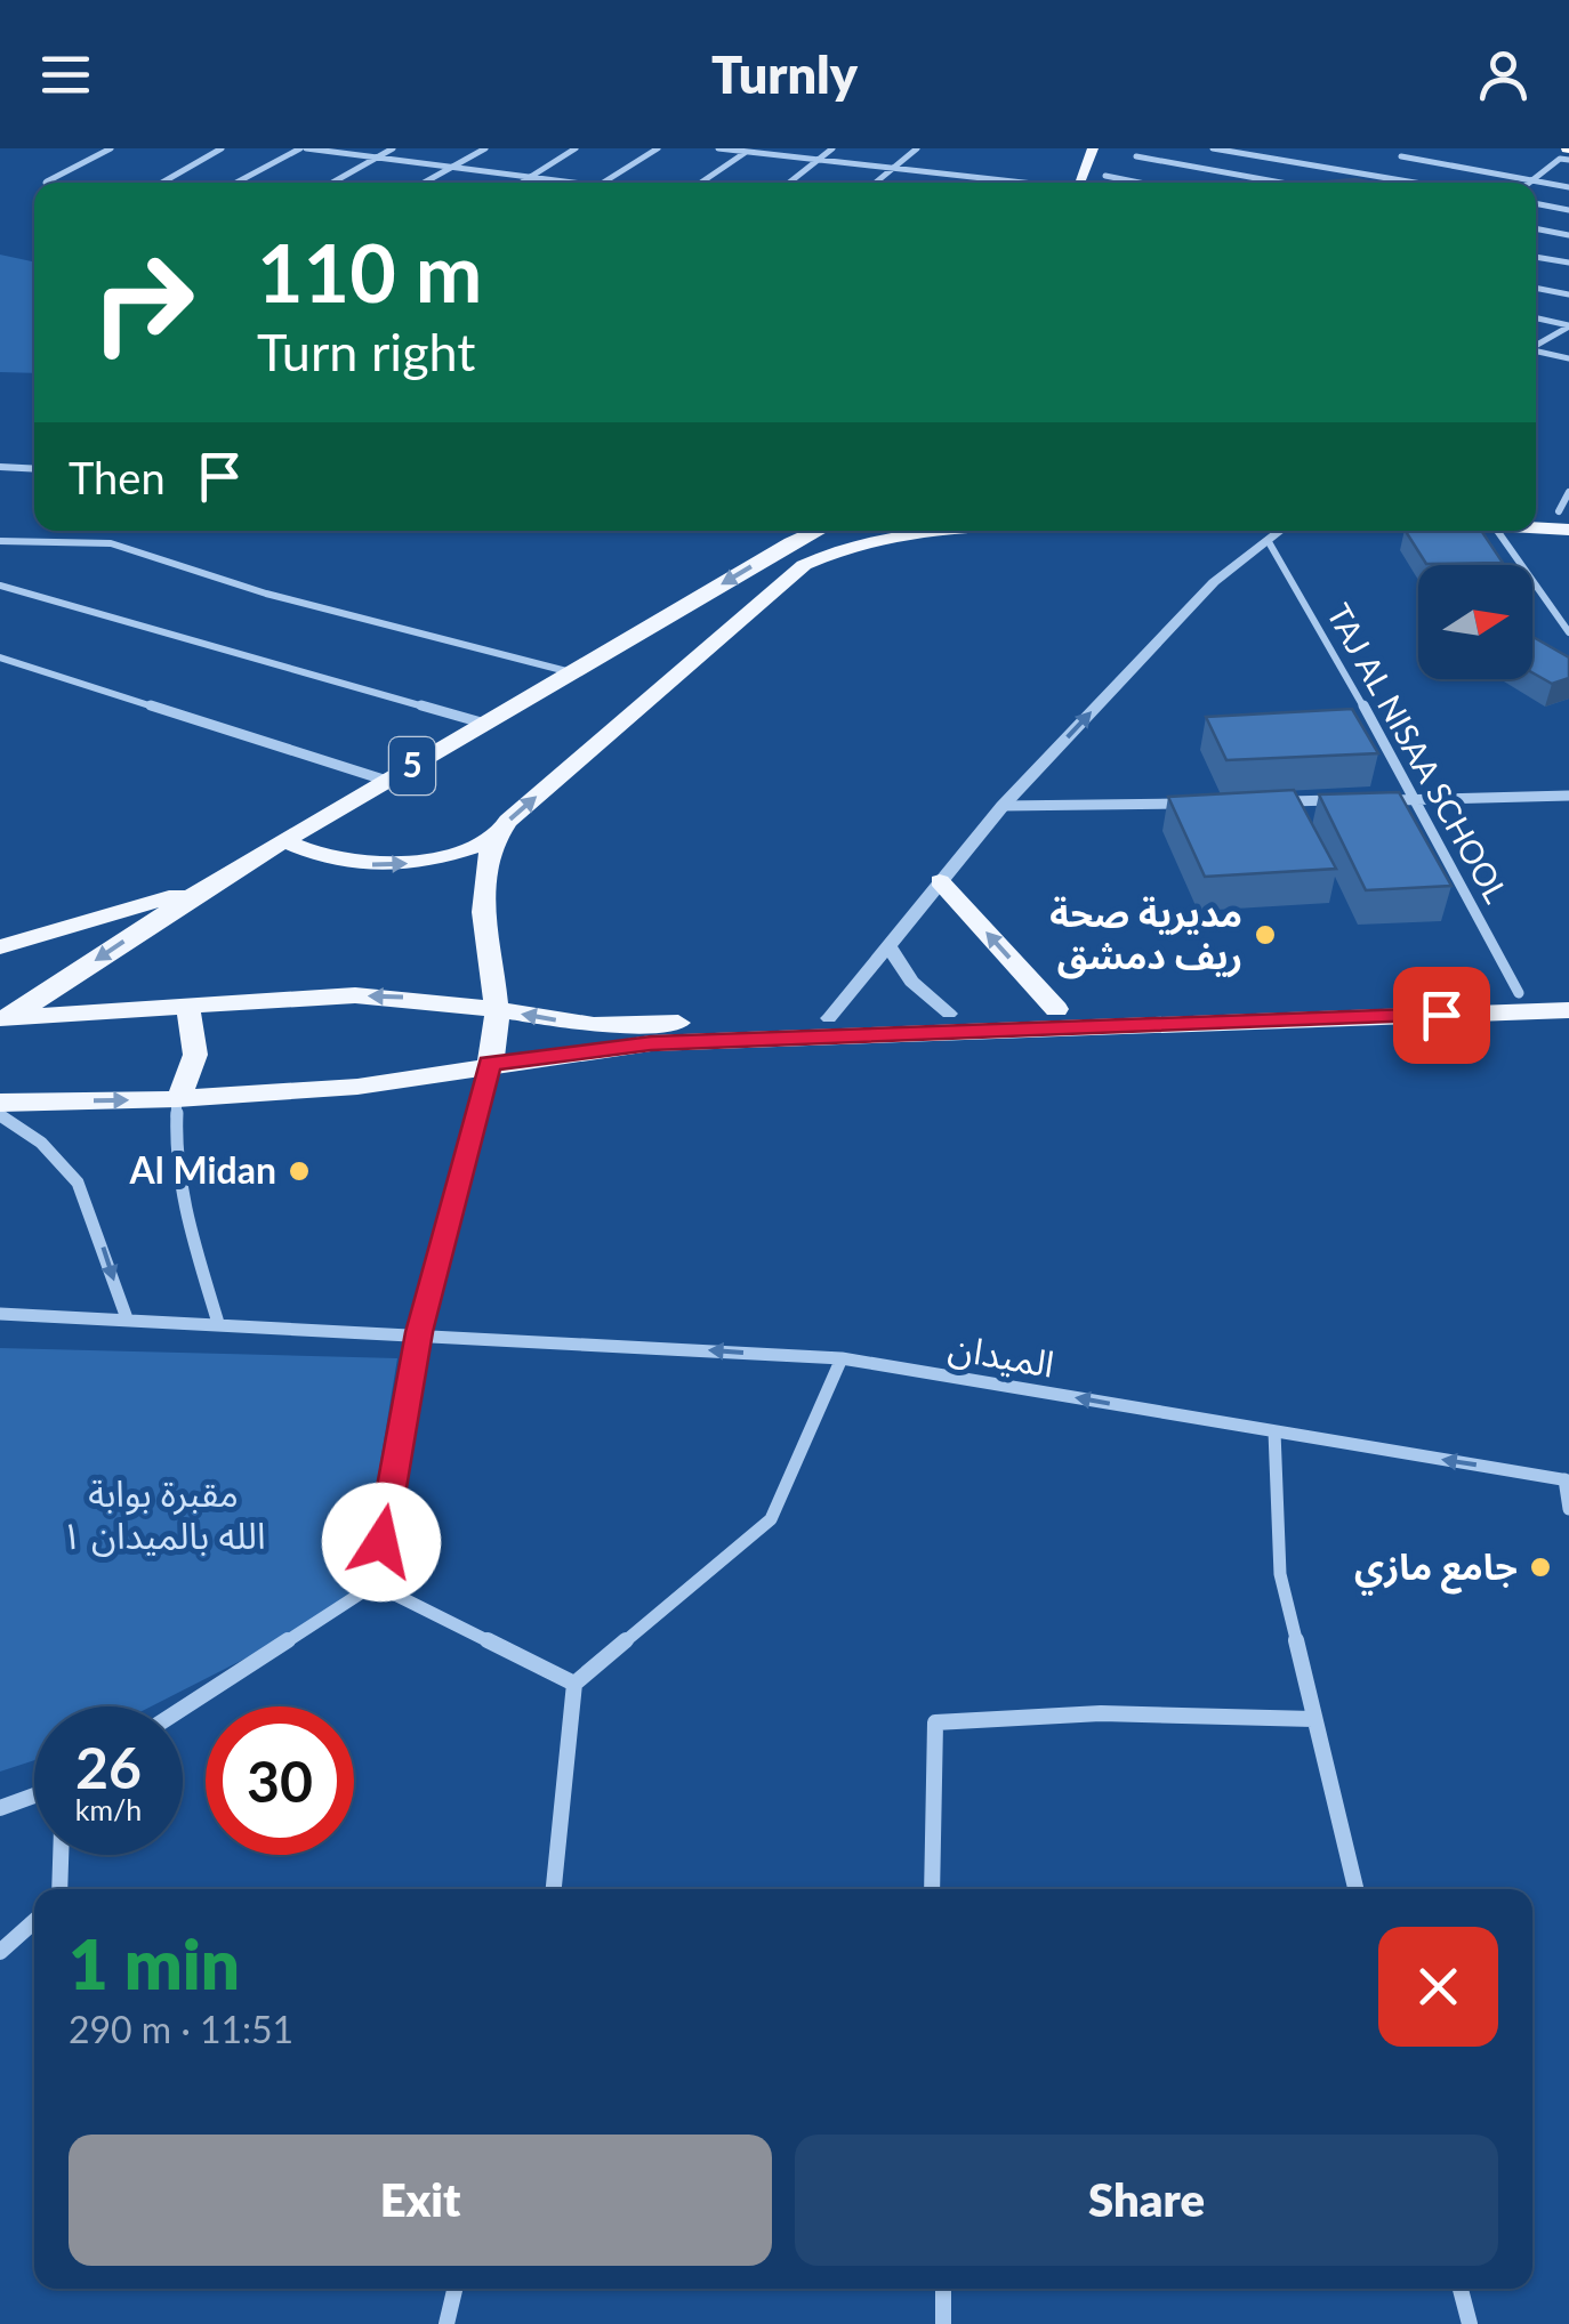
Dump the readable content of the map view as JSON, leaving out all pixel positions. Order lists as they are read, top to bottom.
{
  "streets": {
    "main road": ["5"],
    "street": ["TAJ AL NISAA SCHOOL", "الميدان"]
  },
  "one_way": ["الميدان"],
  "parks": ["مقبرة بوابة الله بالميدان ١"],
  "places": ["مديرية صحة ريف دمشق", "Al Midan", "جامع مازي"],
  "north": "right",
  "page": {
    "header": "Turnly",
    "turn": ["110 m", "Turn right"],
    "then": "Then",
    "speed": "26 km/h",
    "limit": "30",
    "heading": ["1 min", "290 m · 11:51"],
    "buttons": ["Exit", "Share"]
  }
}
